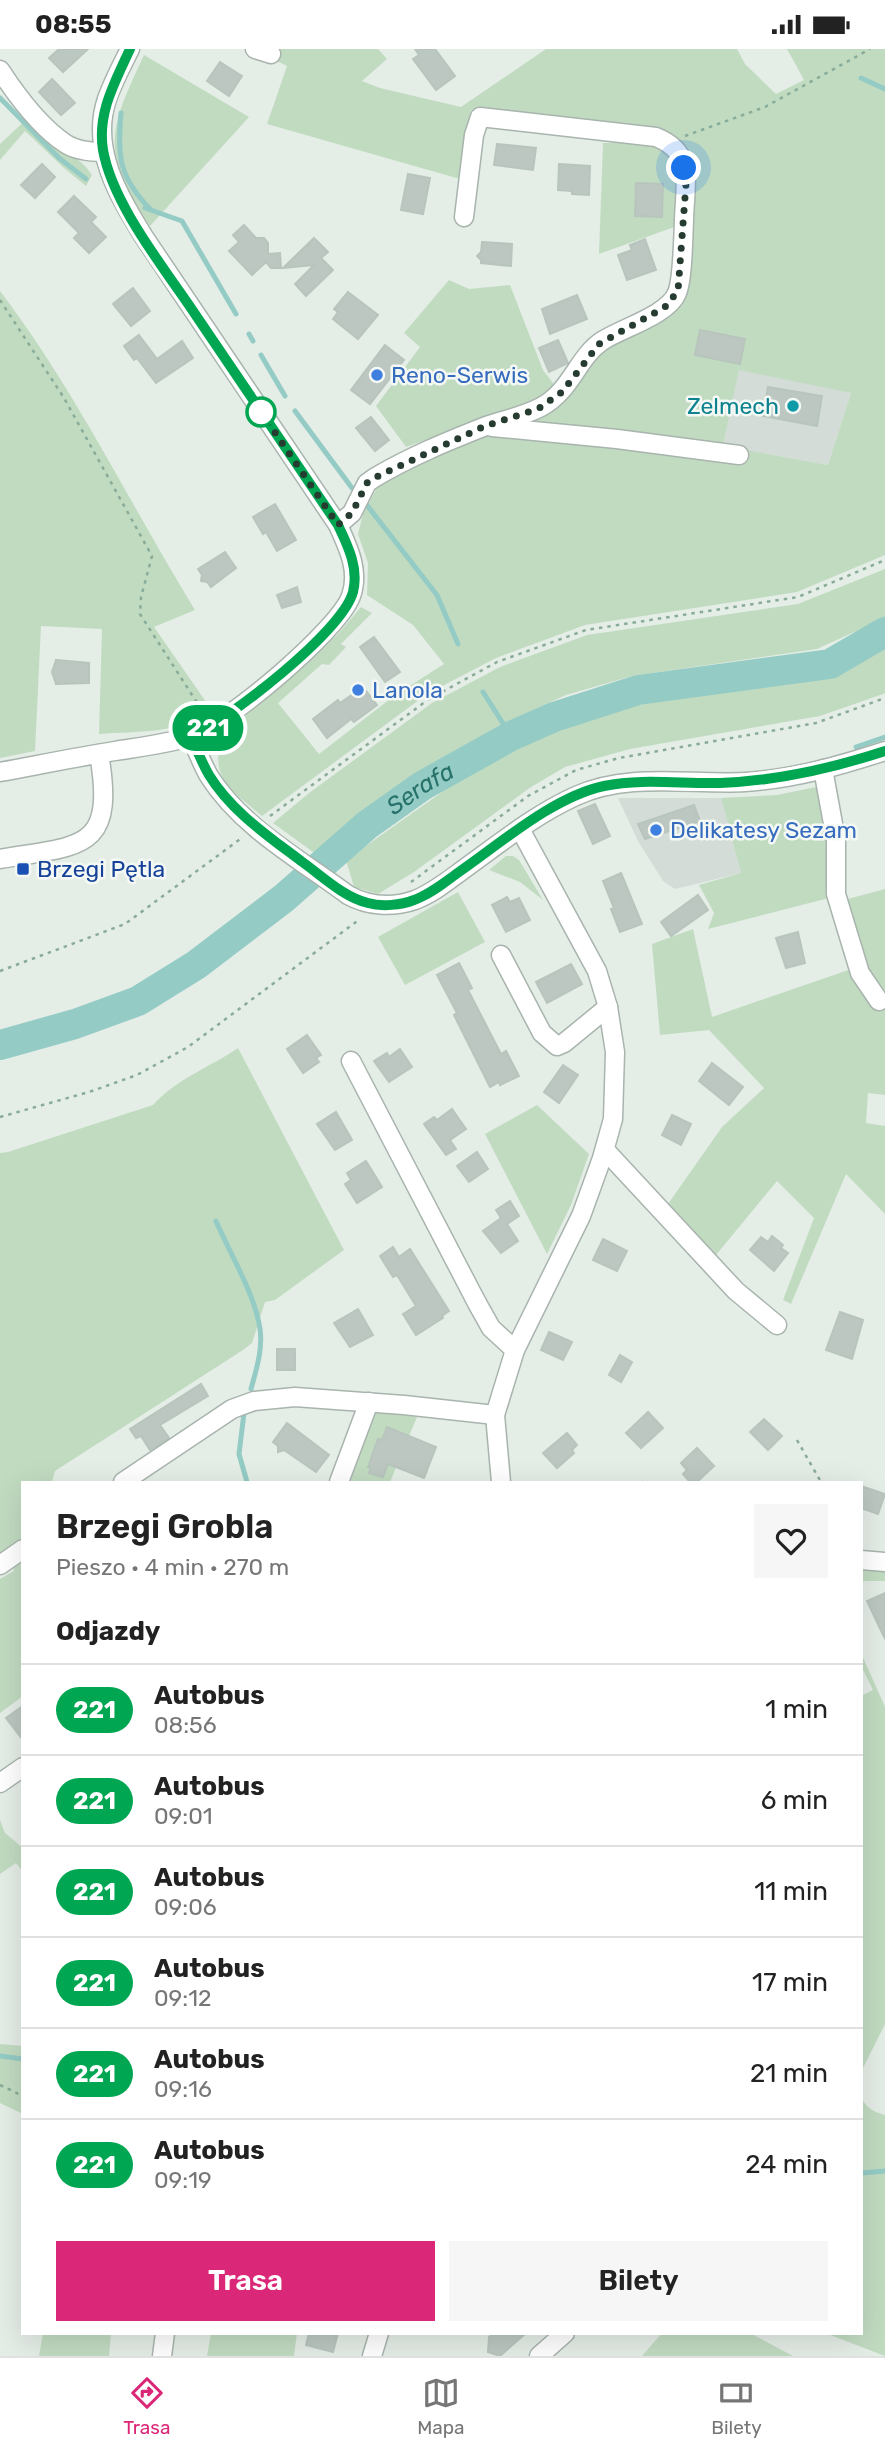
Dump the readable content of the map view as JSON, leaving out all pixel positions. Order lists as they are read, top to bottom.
{
  "water": ["Serafa"],
  "places": {
    "other": [
      "Reno-Serwis",
      "Zelmech",
      "Lanola",
      "Delikatesy Sezam"
    ],
    "transit": ["Brzegi Pętla"]
  },
  "lines": ["bus line 221"],
  "page": {
    "status": "08:55",
    "on_map": "221",
    "heading": [
      ["Brzegi Grobla", "Pieszo · 4 min · 270 m"],
      "Odjazdy"
    ],
    "list": [
      {
        "mark": "221",
        "name": "Autobus",
        "note": "08:56",
        "value": "1 min"
      },
      {
        "mark": "221",
        "name": "Autobus",
        "note": "09:01",
        "value": "6 min"
      },
      {
        "mark": "221",
        "name": "Autobus",
        "note": "09:06",
        "value": "11 min"
      },
      {
        "mark": "221",
        "name": "Autobus",
        "note": "09:12",
        "value": "17 min"
      },
      {
        "mark": "221",
        "name": "Autobus",
        "note": "09:16",
        "value": "21 min"
      },
      {
        "mark": "221",
        "name": "Autobus",
        "note": "09:19",
        "value": "24 min"
      }
    ],
    "buttons": ["Trasa", "Bilety"],
    "tabs": ["Trasa", "Mapa", "Bilety"]
  }
}
